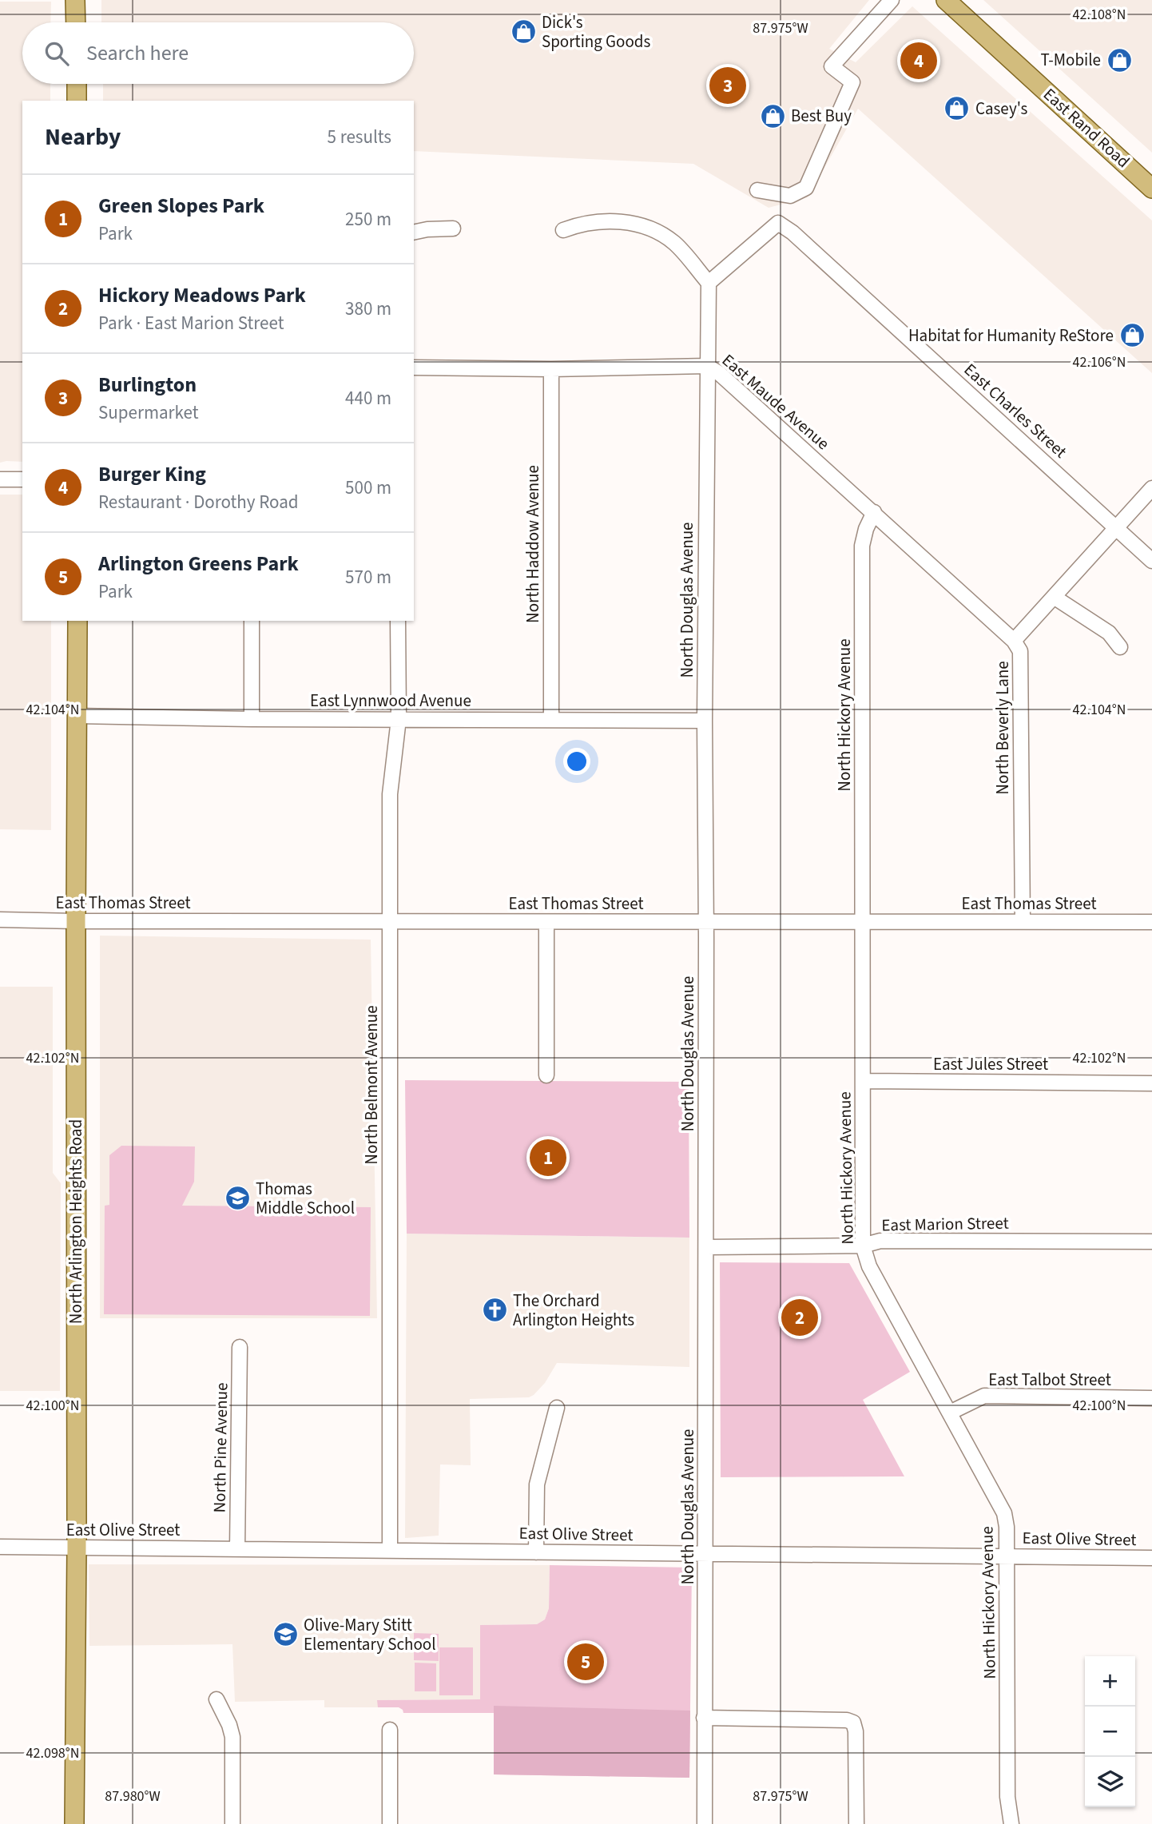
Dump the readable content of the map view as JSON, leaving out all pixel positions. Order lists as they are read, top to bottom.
{
  "streets": {
    "main road": ["East Rand Road", "North Arlington Heights Road"],
    "street": [
      "East Maude Avenue",
      "East Charles Street",
      "North Haddow Avenue",
      "North Douglas Avenue",
      "East Lynnwood Avenue",
      "North Hickory Avenue",
      "North Beverly Lane",
      "East Thomas Street",
      "East Jules Street",
      "North Belmont Avenue",
      "East Marion Street",
      "East Talbot Street",
      "North Pine Avenue",
      "East Olive Street"
    ]
  },
  "crossings": [
    ["East Maude Avenue", "North Haddow Avenue"],
    ["East Maude Avenue", "North Douglas Avenue"],
    ["East Maude Avenue", "North Hickory Avenue"],
    ["East Maude Avenue", "North Beverly Lane"],
    ["East Charles Street", "North Douglas Avenue"],
    ["East Charles Street", "North Beverly Lane"],
    ["North Haddow Avenue", "East Lynnwood Avenue"],
    ["North Douglas Avenue", "East Lynnwood Avenue"],
    ["North Douglas Avenue", "East Thomas Street"],
    ["North Douglas Avenue", "East Marion Street"],
    ["North Douglas Avenue", "East Olive Street"],
    ["East Lynnwood Avenue", "North Belmont Avenue"],
    ["East Lynnwood Avenue", "North Arlington Heights Road"],
    ["North Hickory Avenue", "East Thomas Street"],
    ["North Hickory Avenue", "East Jules Street"],
    ["North Hickory Avenue", "East Marion Street"],
    ["North Hickory Avenue", "East Talbot Street"],
    ["North Hickory Avenue", "East Olive Street"],
    ["North Beverly Lane", "East Thomas Street"],
    ["East Thomas Street", "North Belmont Avenue"],
    ["East Thomas Street", "North Arlington Heights Road"],
    ["North Belmont Avenue", "East Olive Street"],
    ["North Arlington Heights Road", "East Olive Street"],
    ["North Pine Avenue", "East Olive Street"]
  ],
  "places": {
    "shop": [
      "Dick's Sporting Goods",
      "T-Mobile",
      "Casey's",
      "Best Buy",
      "Habitat for Humanity ReStore"
    ],
    "school or university": ["Thomas Middle School", "Olive-Mary Stitt Elementary School"],
    "church": ["The Orchard Arlington Heights"]
  },
  "page": {
    "search": "Search here",
    "pins": [
      "4",
      "3",
      "1",
      "2",
      "5"
    ],
    "heading": ["Nearby", "5 results"],
    "list": [
      {
        "mark": "1",
        "name": "Green Slopes Park",
        "note": "Park",
        "value": "250 m"
      },
      {
        "mark": "2",
        "name": "Hickory Meadows Park",
        "note": "Park · East Marion Street",
        "value": "380 m"
      },
      {
        "mark": "3",
        "name": "Burlington",
        "note": "Supermarket",
        "value": "440 m"
      },
      {
        "mark": "4",
        "name": "Burger King",
        "note": "Restaurant · Dorothy Road",
        "value": "500 m"
      },
      {
        "mark": "5",
        "name": "Arlington Greens Park",
        "note": "Park",
        "value": "570 m"
      }
    ],
    "map_buttons": ["+", "−"]
  },
  "coordinates": [
    "42.108°N",
    "87.975°W",
    "42.106°N",
    "42.104°N",
    "42.102°N",
    "42.100°N",
    "42.098°N",
    "87.980°W"
  ]
}
